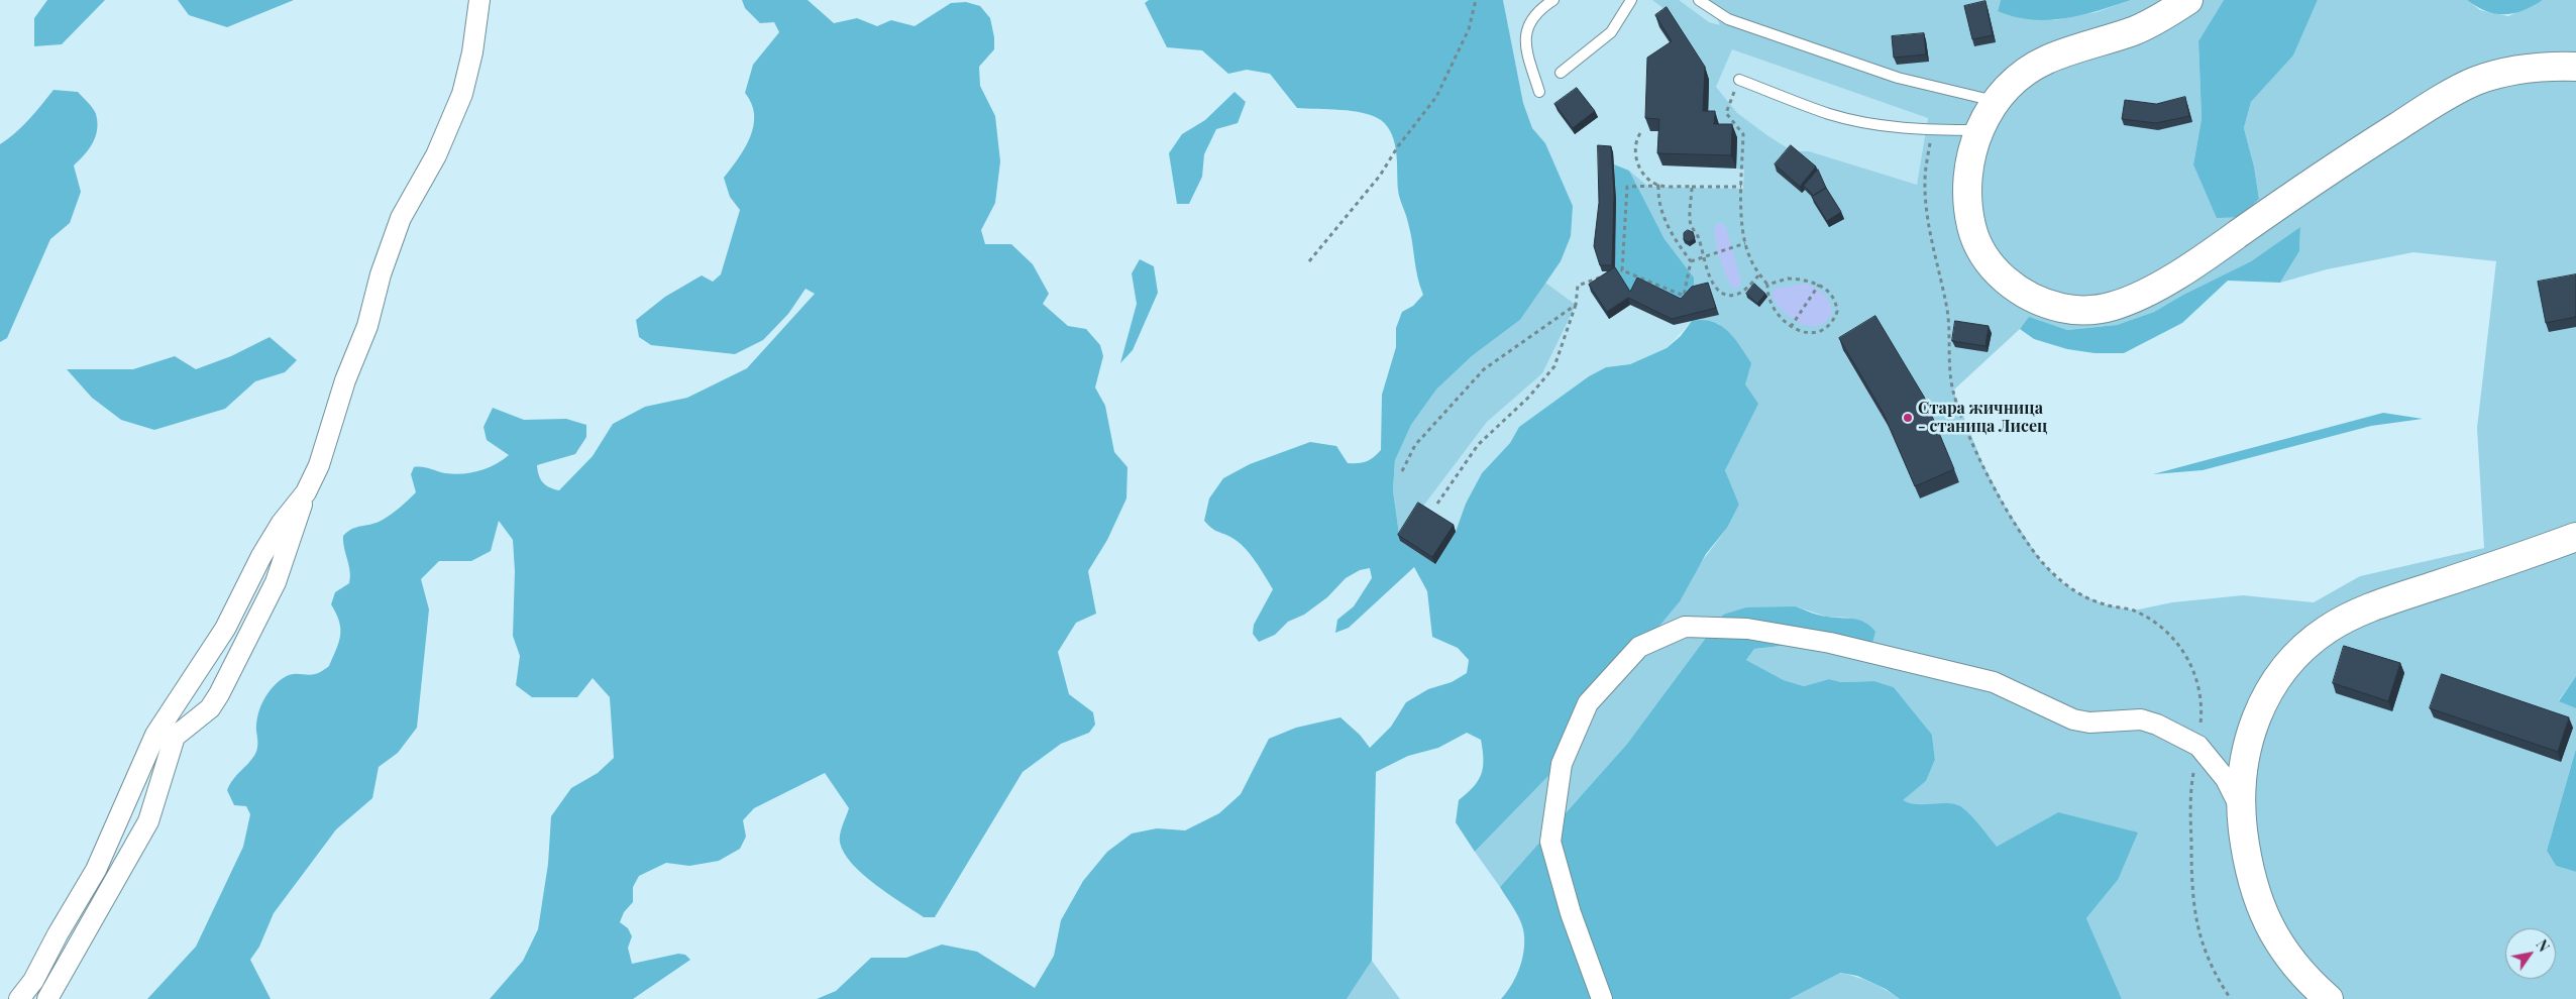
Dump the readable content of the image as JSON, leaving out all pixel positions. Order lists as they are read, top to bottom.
{
  "places": ["Стара жичница - станица Лисец"],
  "north": "top right"
}
